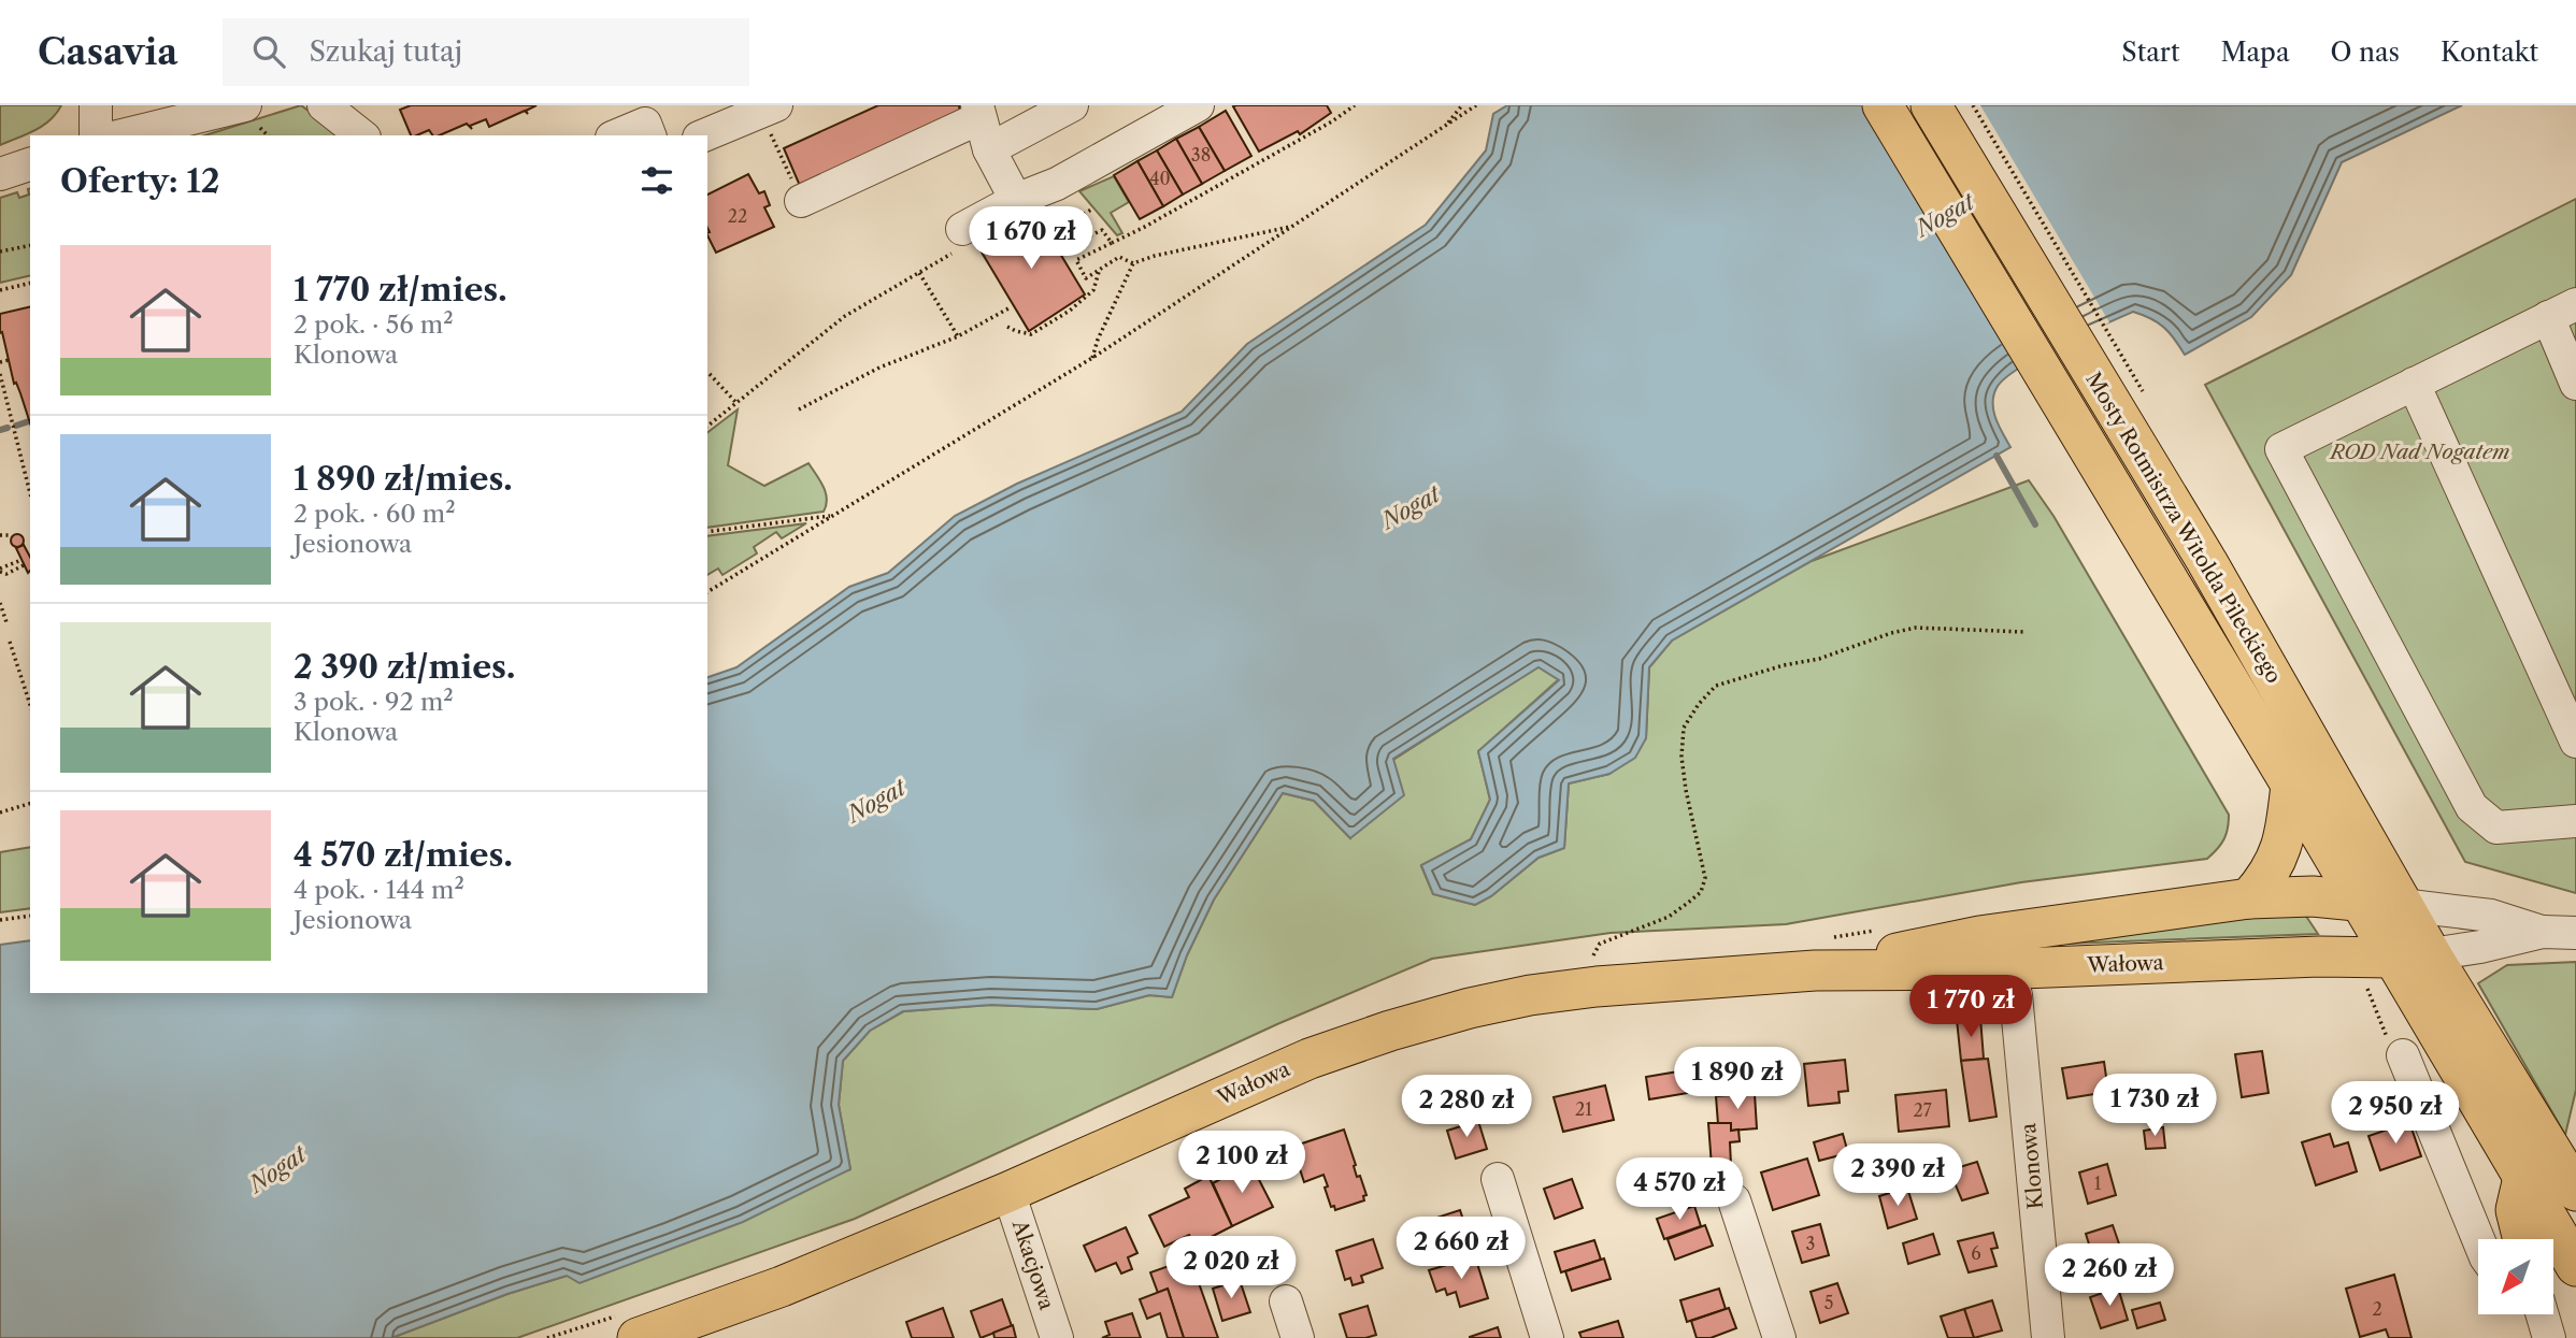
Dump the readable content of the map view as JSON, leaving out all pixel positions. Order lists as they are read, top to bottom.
{
  "streets": {
    "main road": ["Mosty Rotmistrza Witolda Pileckiego", "Wałowa"],
    "street": ["Klonowa", "Akacjowa"]
  },
  "crossings": [
    ["Mosty Rotmistrza Witolda Pileckiego", "Wałowa"],
    ["Wałowa", "Akacjowa"]
  ],
  "water": ["Nogat"],
  "parks": ["ROD Nad Nogatem"],
  "house_numbers": [
    "38",
    "40",
    "22",
    "21",
    "27",
    "1",
    "3",
    "6",
    "5",
    "2"
  ],
  "north": "bottom left",
  "page": {
    "header": "Casavia",
    "search": "Szukaj tutaj",
    "nav": [
      "Start",
      "Mapa",
      "O nas",
      "Kontakt"
    ],
    "heading": "Oferty: 12",
    "price": [
      "1 670 zł",
      "1 770 zł",
      "1 890 zł",
      "1 730 zł",
      "2 280 zł",
      "2 950 zł",
      "2 100 zł",
      "2 390 zł",
      "4 570 zł",
      "2 660 zł",
      "2 020 zł",
      "2 260 zł"
    ],
    "list": [
      {
        "name": "1 770 zł/mies.",
        "note": "2 pok. · 56 m² · Klonowa"
      },
      {
        "name": "1 890 zł/mies.",
        "note": "2 pok. · 60 m² · Jesionowa"
      },
      {
        "name": "2 390 zł/mies.",
        "note": "3 pok. · 92 m² · Klonowa"
      },
      {
        "name": "4 570 zł/mies.",
        "note": "4 pok. · 144 m² · Jesionowa"
      }
    ]
  }
}
